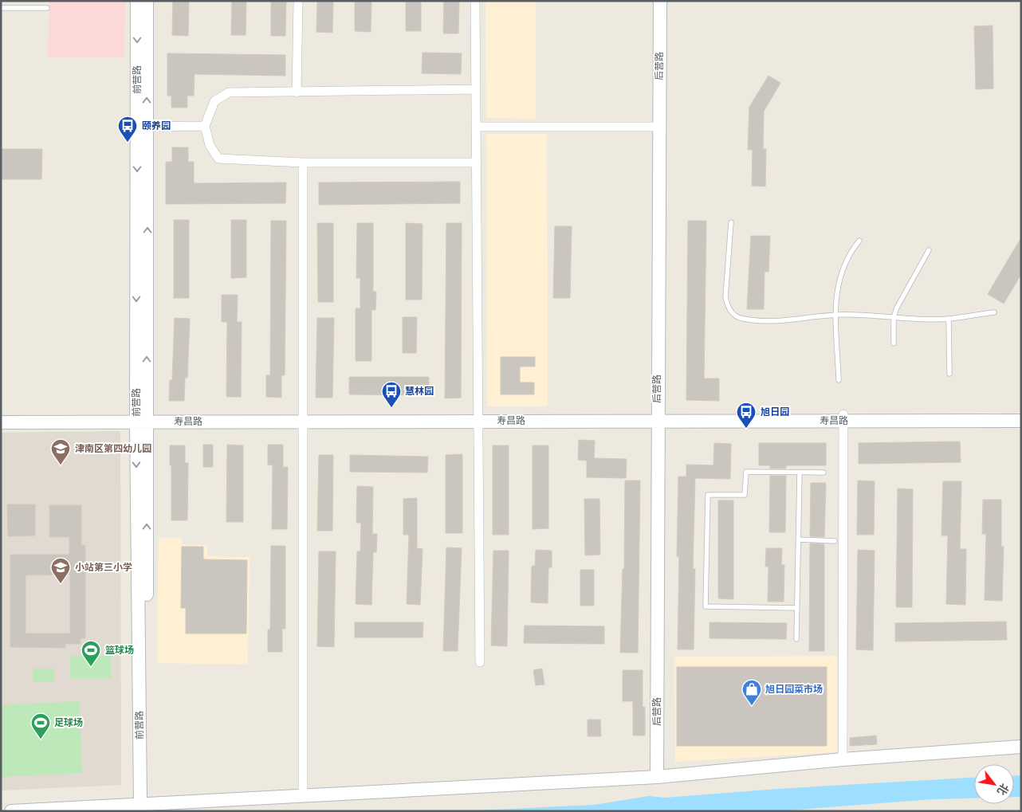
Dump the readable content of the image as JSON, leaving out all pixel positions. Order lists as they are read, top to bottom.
{
  "streets": {
    "street": ["后营路", "前营路", "寿昌路"]
  },
  "crossings": [
    ["后营路", "寿昌路"],
    ["前营路", "寿昌路"]
  ],
  "places": {
    "bus stop": ["颐养园", "慧林园", "旭日园"],
    "school or university": ["津南区第四幼儿园", "小站第三小学"],
    "sports": ["篮球场", "足球场"],
    "shop": ["旭日园菜市场"]
  },
  "north": "bottom right"
}
